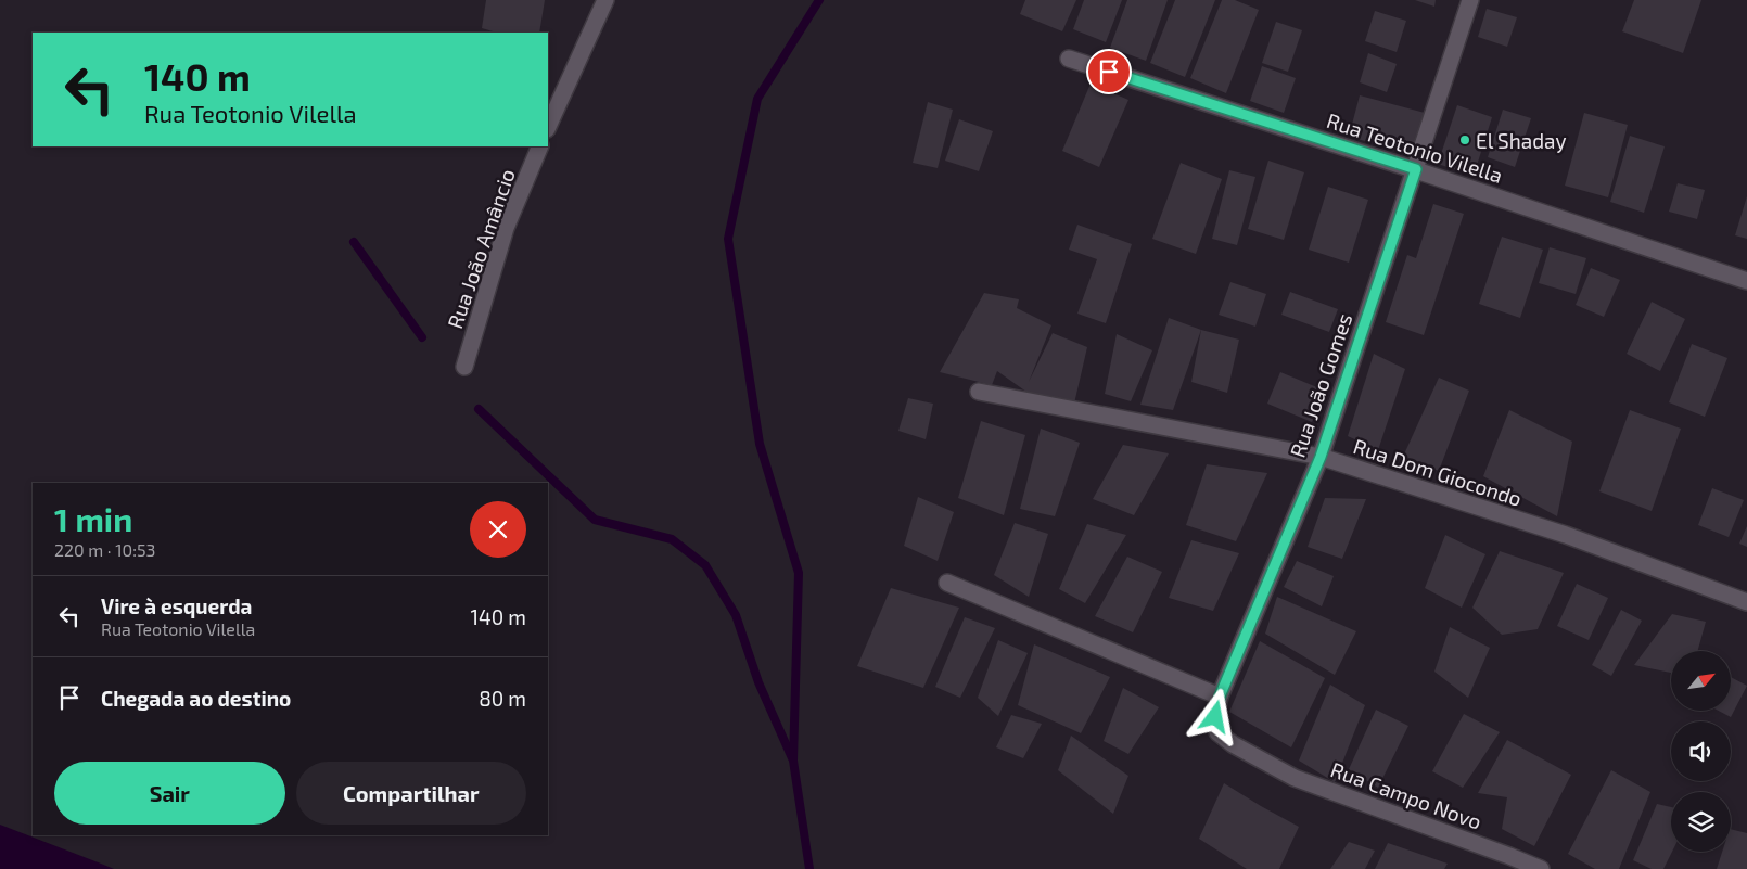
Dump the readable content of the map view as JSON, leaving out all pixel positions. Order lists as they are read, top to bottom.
{
  "streets": {
    "street": [
      "Rua Teotonio Vilella",
      "Rua João Amâncio",
      "Rua João Gomes",
      "Rua Dom Giocondo",
      "Rua Campo Novo"
    ]
  },
  "crossings": [
    ["Rua Teotonio Vilella", "Rua João Gomes"],
    ["Rua João Gomes", "Rua Dom Giocondo"],
    ["Rua João Gomes", "Rua Campo Novo"]
  ],
  "places": ["El Shaday"],
  "north": "top right",
  "page": {
    "turn": ["140 m", "Rua Teotonio Vilella"],
    "heading": ["1 min", "220 m · 10:53"],
    "list": [
      {
        "name": "Vire à esquerda",
        "note": "Rua Teotonio Vilella",
        "value": "140 m"
      },
      {
        "name": "Chegada ao destino",
        "value": "80 m"
      }
    ],
    "buttons": ["Sair", "Compartilhar"]
  }
}
